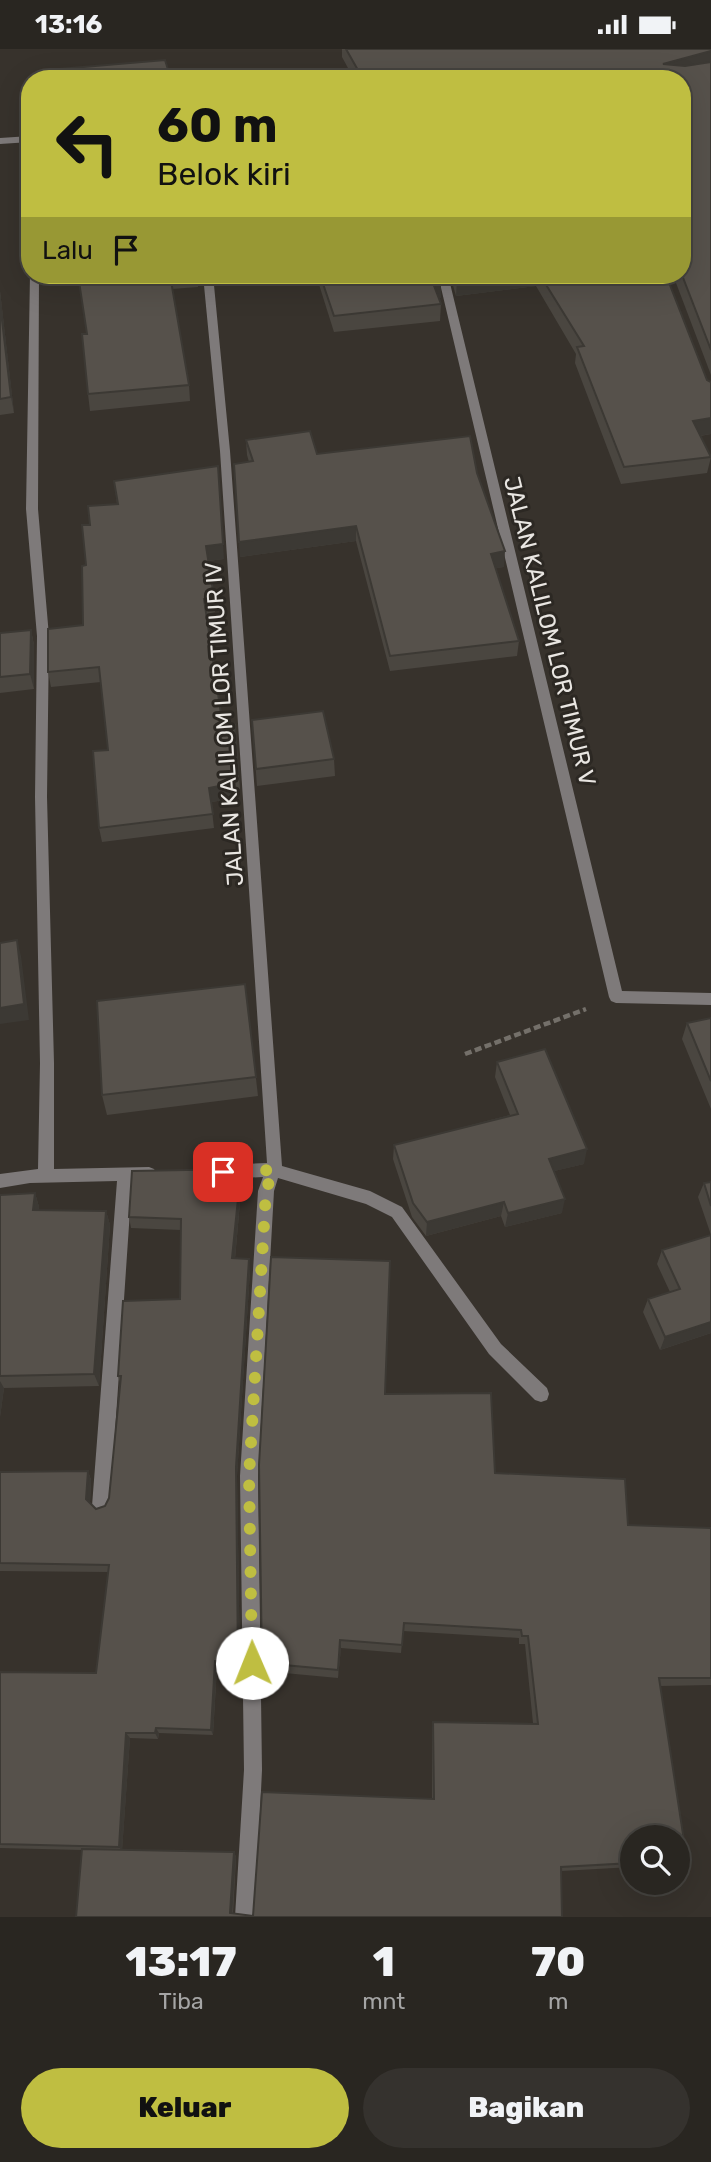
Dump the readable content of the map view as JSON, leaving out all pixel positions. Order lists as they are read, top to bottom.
{
  "streets": {
    "street": ["JALAN KALILOM LOR TIMUR V", "JALAN KALILOM LOR TIMUR IV"]
  },
  "page": {
    "status": "13:16",
    "turn": ["60 m", "Belok kiri"],
    "then": "Lalu",
    "eta": [
      "13:17",
      "Tiba",
      "1",
      "mnt",
      "70",
      "m"
    ],
    "buttons": ["Keluar", "Bagikan"]
  }
}
